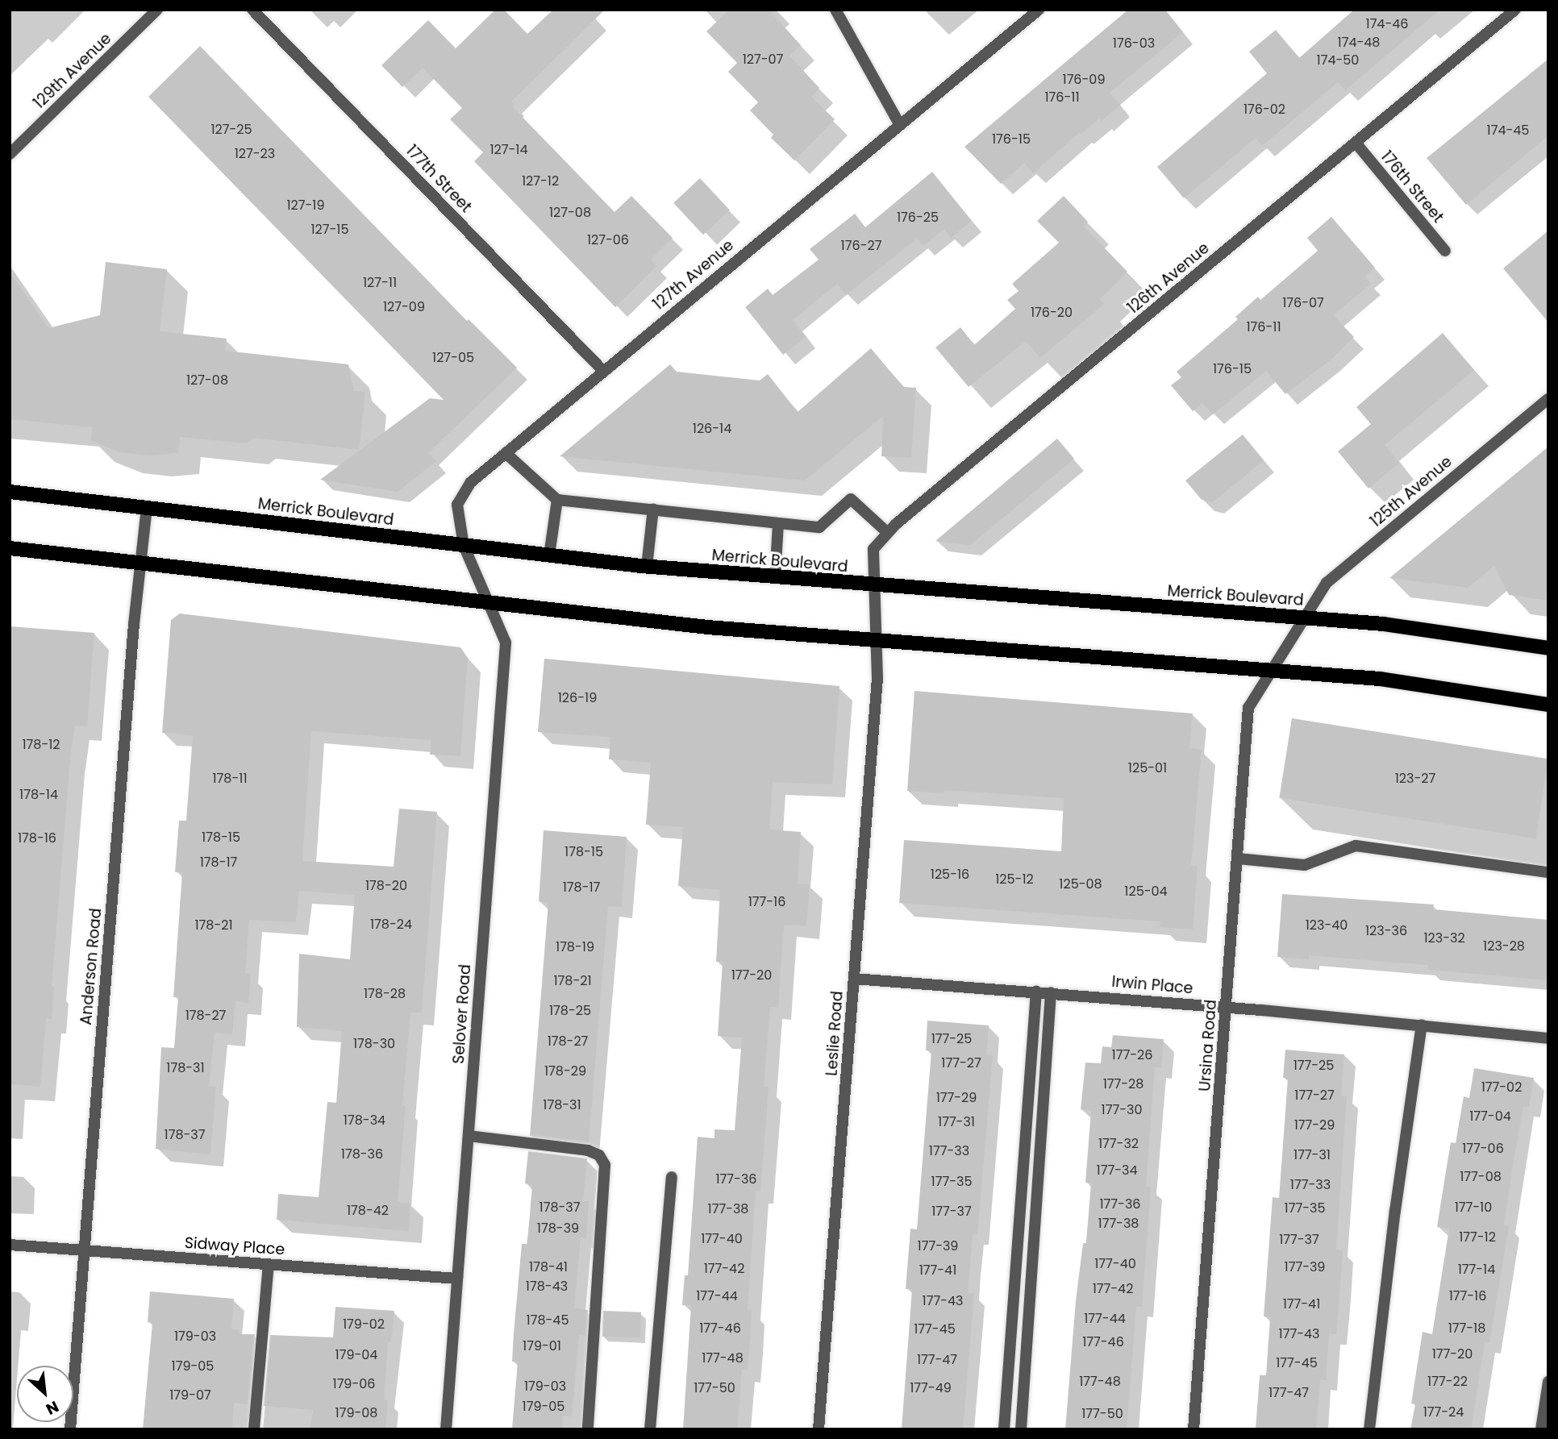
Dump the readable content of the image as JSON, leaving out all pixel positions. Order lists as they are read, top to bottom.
{
  "streets": {
    "main road": ["Merrick Boulevard"],
    "street": [
      "129th Avenue",
      "177th Street",
      "176th Street",
      "127th Avenue",
      "126th Avenue",
      "125th Avenue",
      "Anderson Road",
      "Irwin Place",
      "Selover Road",
      "Leslie Road",
      "Ursina Road",
      "Sidway Place"
    ]
  },
  "crossings": [
    ["177th Street", "127th Avenue"],
    ["176th Street", "126th Avenue"],
    ["127th Avenue", "Merrick Boulevard"],
    ["127th Avenue", "Selover Road"],
    ["126th Avenue", "Merrick Boulevard"],
    ["126th Avenue", "Leslie Road"],
    ["125th Avenue", "Merrick Boulevard"],
    ["125th Avenue", "Ursina Road"],
    ["Merrick Boulevard", "Anderson Road"],
    ["Merrick Boulevard", "Leslie Road"],
    ["Anderson Road", "Sidway Place"],
    ["Irwin Place", "Leslie Road"],
    ["Irwin Place", "Ursina Road"],
    ["Selover Road", "Sidway Place"]
  ],
  "house_numbers": [
    "174-46",
    "174-48",
    "176-03",
    "127-07",
    "174-50",
    "176-09",
    "176-11",
    "176-02",
    "127-25",
    "174-45",
    "176-15",
    "127-14",
    "127-23",
    "127-12",
    "127-19",
    "127-08",
    "176-25",
    "127-15",
    "127-06",
    "176-27",
    "127-11",
    "176-07",
    "127-09",
    "176-20",
    "176-11",
    "127-05",
    "176-15",
    "127-08",
    "126-14",
    "126-19",
    "178-12",
    "125-01",
    "178-11",
    "123-27",
    "178-14",
    "178-15",
    "178-16",
    "178-15",
    "178-17",
    "125-16",
    "125-12",
    "125-08",
    "178-20",
    "178-17",
    "125-04",
    "177-16",
    "178-24",
    "178-21",
    "123-40",
    "123-36",
    "123-32",
    "123-28",
    "178-19",
    "177-20",
    "178-21",
    "178-28",
    "178-25",
    "178-27",
    "177-25",
    "178-27",
    "178-30",
    "177-26",
    "177-27",
    "177-25",
    "178-31",
    "178-29",
    "177-28",
    "177-02",
    "177-27",
    "177-29",
    "178-31",
    "177-30",
    "177-04",
    "178-34",
    "177-31",
    "177-29",
    "178-37",
    "177-32",
    "177-06",
    "177-33",
    "178-36",
    "177-31",
    "177-34",
    "177-08",
    "177-36",
    "177-35",
    "177-33",
    "177-36",
    "178-37",
    "177-10",
    "177-35",
    "177-38",
    "178-42",
    "177-37",
    "177-38",
    "178-39",
    "177-12",
    "177-40",
    "177-37",
    "177-39",
    "177-40",
    "178-41",
    "177-39",
    "177-42",
    "177-14",
    "177-41",
    "178-43",
    "177-42",
    "177-44",
    "177-16",
    "177-43",
    "177-41",
    "177-44",
    "178-45",
    "179-02",
    "177-46",
    "177-18",
    "177-45",
    "177-43",
    "179-03",
    "177-46",
    "179-01",
    "177-20",
    "179-04",
    "177-48",
    "177-47",
    "177-45",
    "179-05",
    "177-48",
    "177-22",
    "179-06",
    "179-03",
    "177-50",
    "177-49",
    "177-47",
    "179-07",
    "179-05",
    "177-24",
    "179-08",
    "177-50"
  ],
  "north": "bottom right"
}
